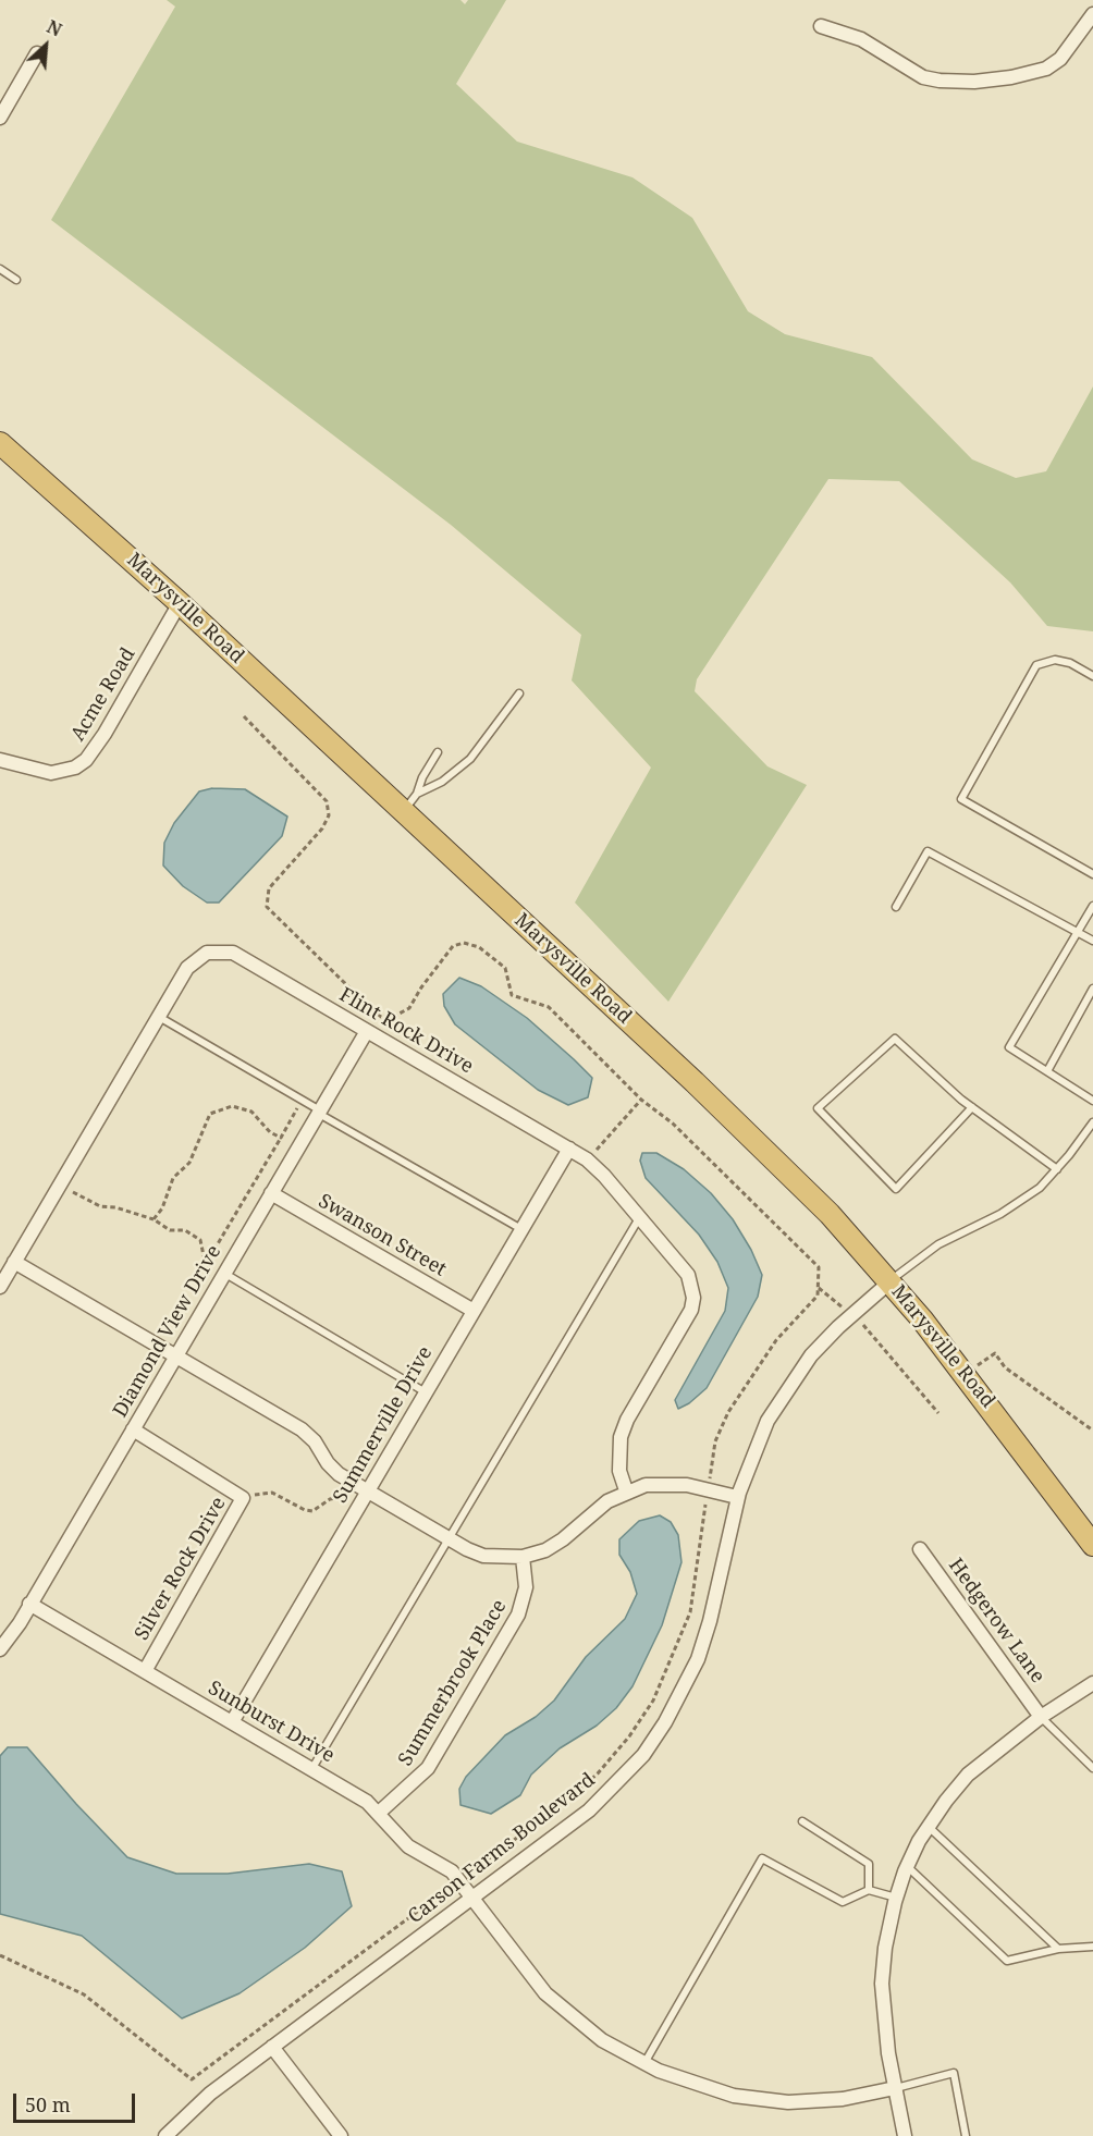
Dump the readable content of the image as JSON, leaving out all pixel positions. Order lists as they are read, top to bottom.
{
  "streets": {
    "highway": ["Marysville Road"],
    "street": [
      "Acme Road",
      "Flint Rock Drive",
      "Swanson Street",
      "Diamond View Drive",
      "Summerville Drive",
      "Silver Rock Drive",
      "Hedgerow Lane",
      "Summerbrook Place",
      "Sunburst Drive",
      "Carson Farms Boulevard"
    ]
  },
  "crossings": [
    ["Marysville Road", "Acme Road"],
    ["Marysville Road", "Carson Farms Boulevard"],
    ["Flint Rock Drive", "Diamond View Drive"],
    ["Flint Rock Drive", "Summerville Drive"],
    ["Swanson Street", "Diamond View Drive"],
    ["Swanson Street", "Summerville Drive"],
    ["Diamond View Drive", "Silver Rock Drive"],
    ["Diamond View Drive", "Sunburst Drive"],
    ["Summerville Drive", "Sunburst Drive"],
    ["Silver Rock Drive", "Sunburst Drive"],
    ["Summerbrook Place", "Sunburst Drive"],
    ["Sunburst Drive", "Carson Farms Boulevard"]
  ],
  "scale_bar": "50 m",
  "north": "top right"
}
